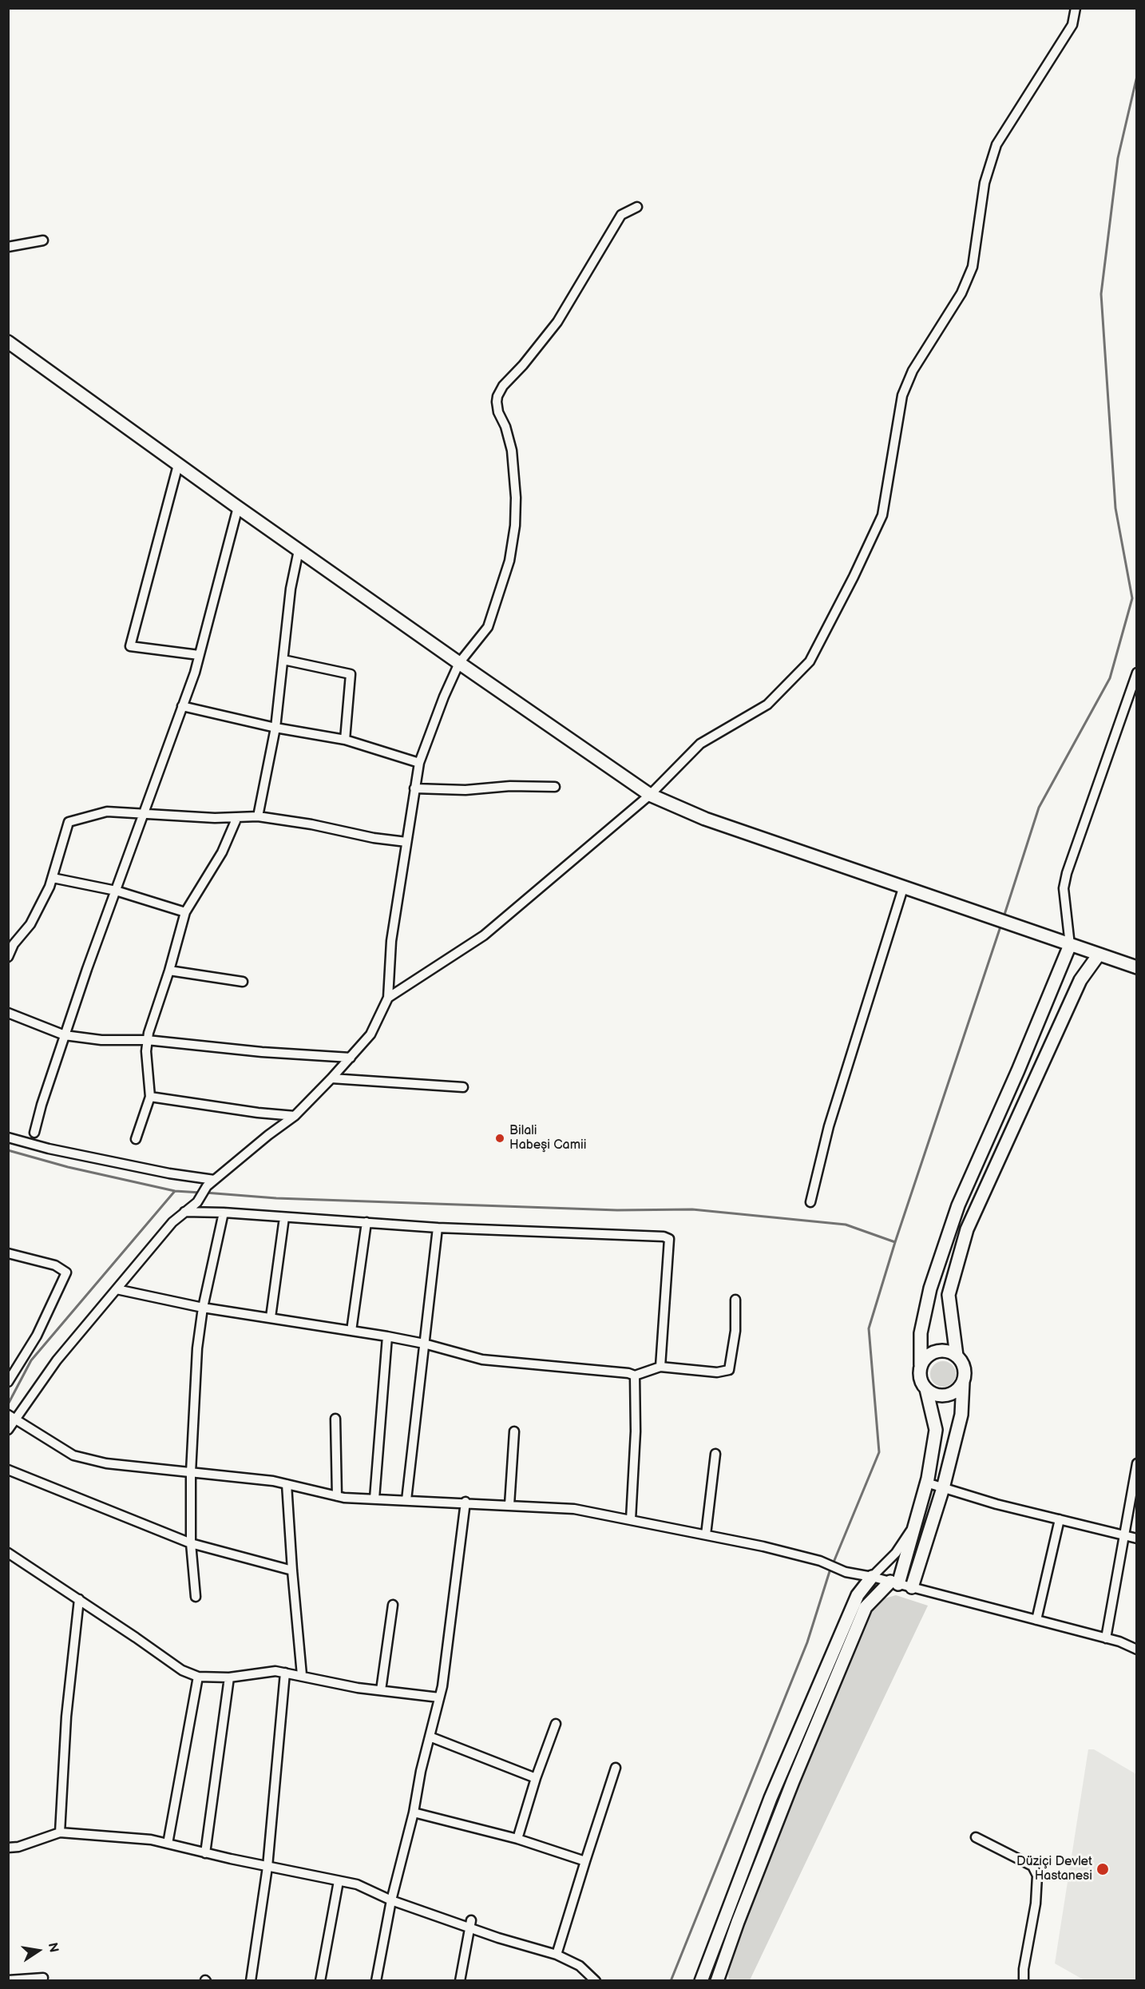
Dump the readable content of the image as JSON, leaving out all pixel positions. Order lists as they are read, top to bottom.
{
  "places": ["Bilali Habeşi Camii", "Düziçi Devlet Hastanesi"],
  "north": "right"
}
